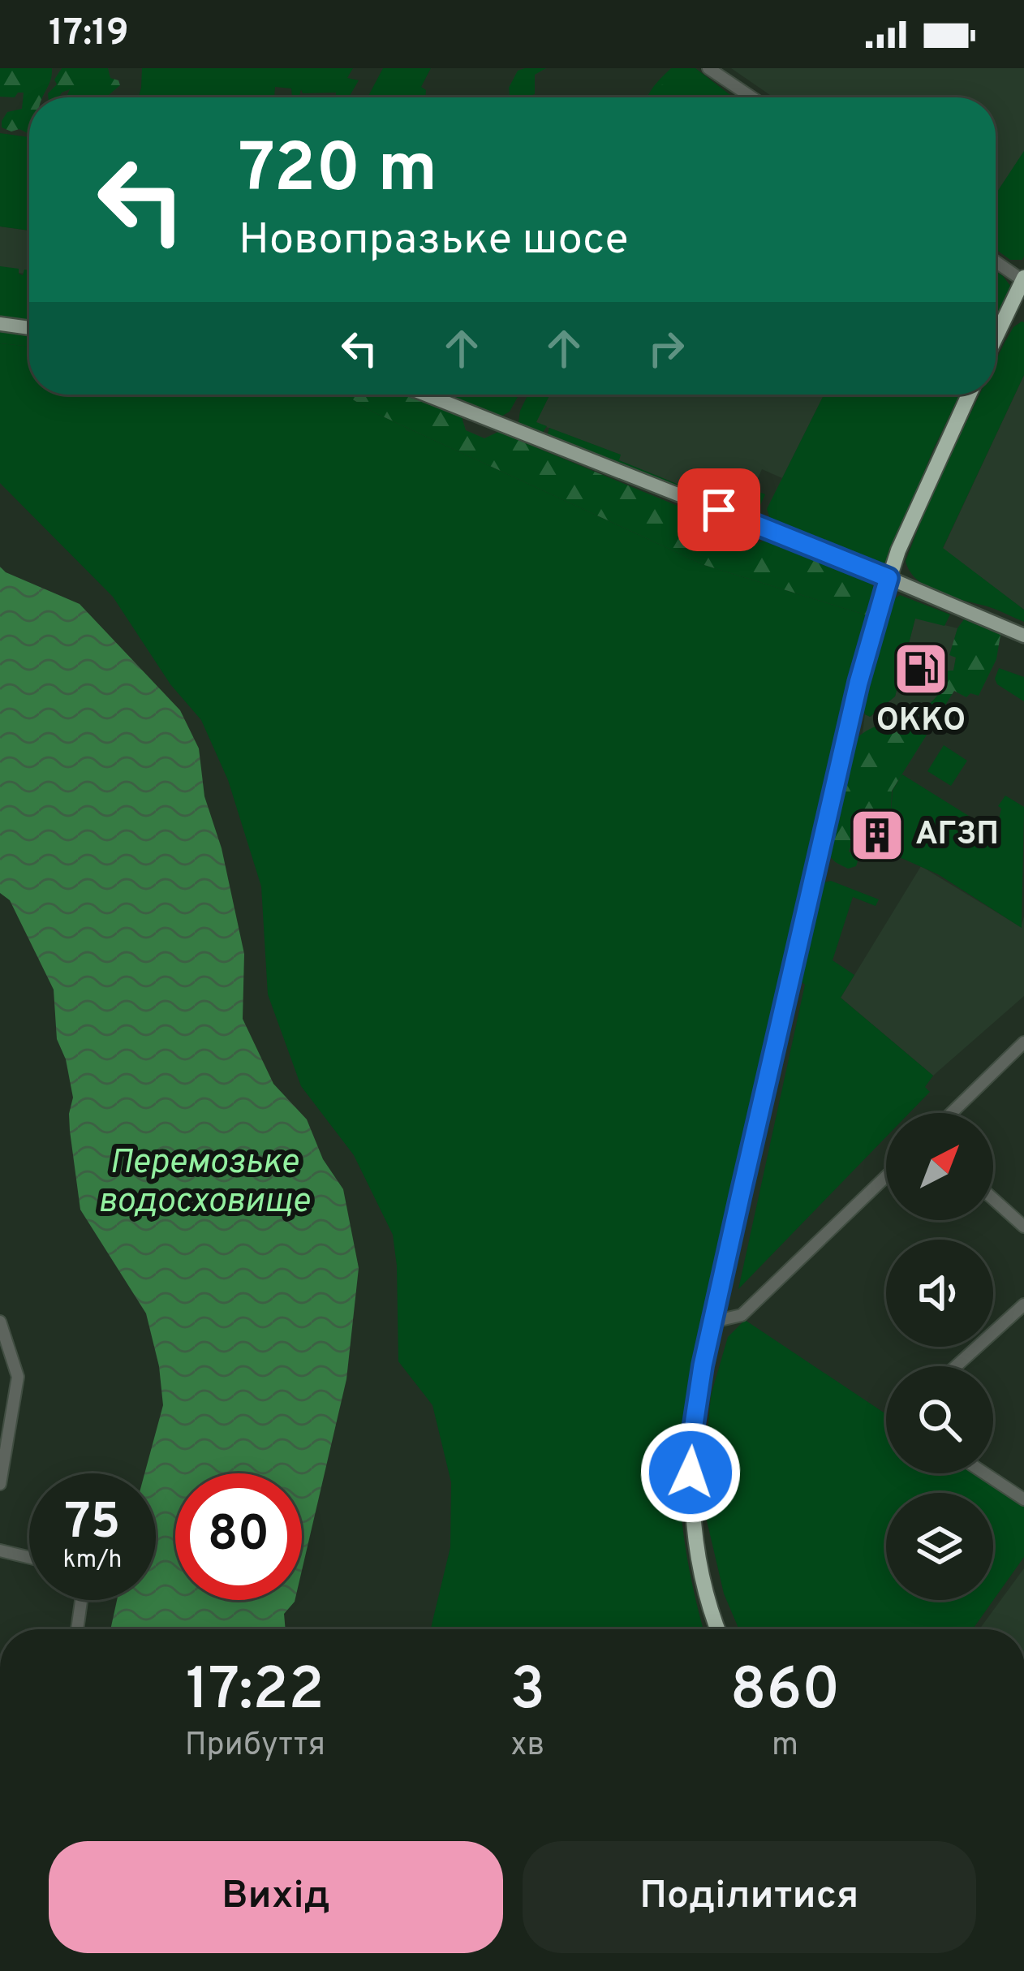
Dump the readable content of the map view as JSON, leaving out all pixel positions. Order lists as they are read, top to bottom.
{
  "water": ["Перемозьке водосховище"],
  "places": {
    "fuel station": ["ОККО"],
    "building": ["АГЗП"]
  },
  "north": "top right",
  "page": {
    "status": "17:19",
    "turn": ["720 m", "Новопразьке шосе"],
    "speed": "75 km/h",
    "limit": "80",
    "eta": [
      "17:22",
      "Прибуття",
      "3",
      "хв",
      "860",
      "m"
    ],
    "buttons": ["Вихід", "Поділитися"]
  }
}
